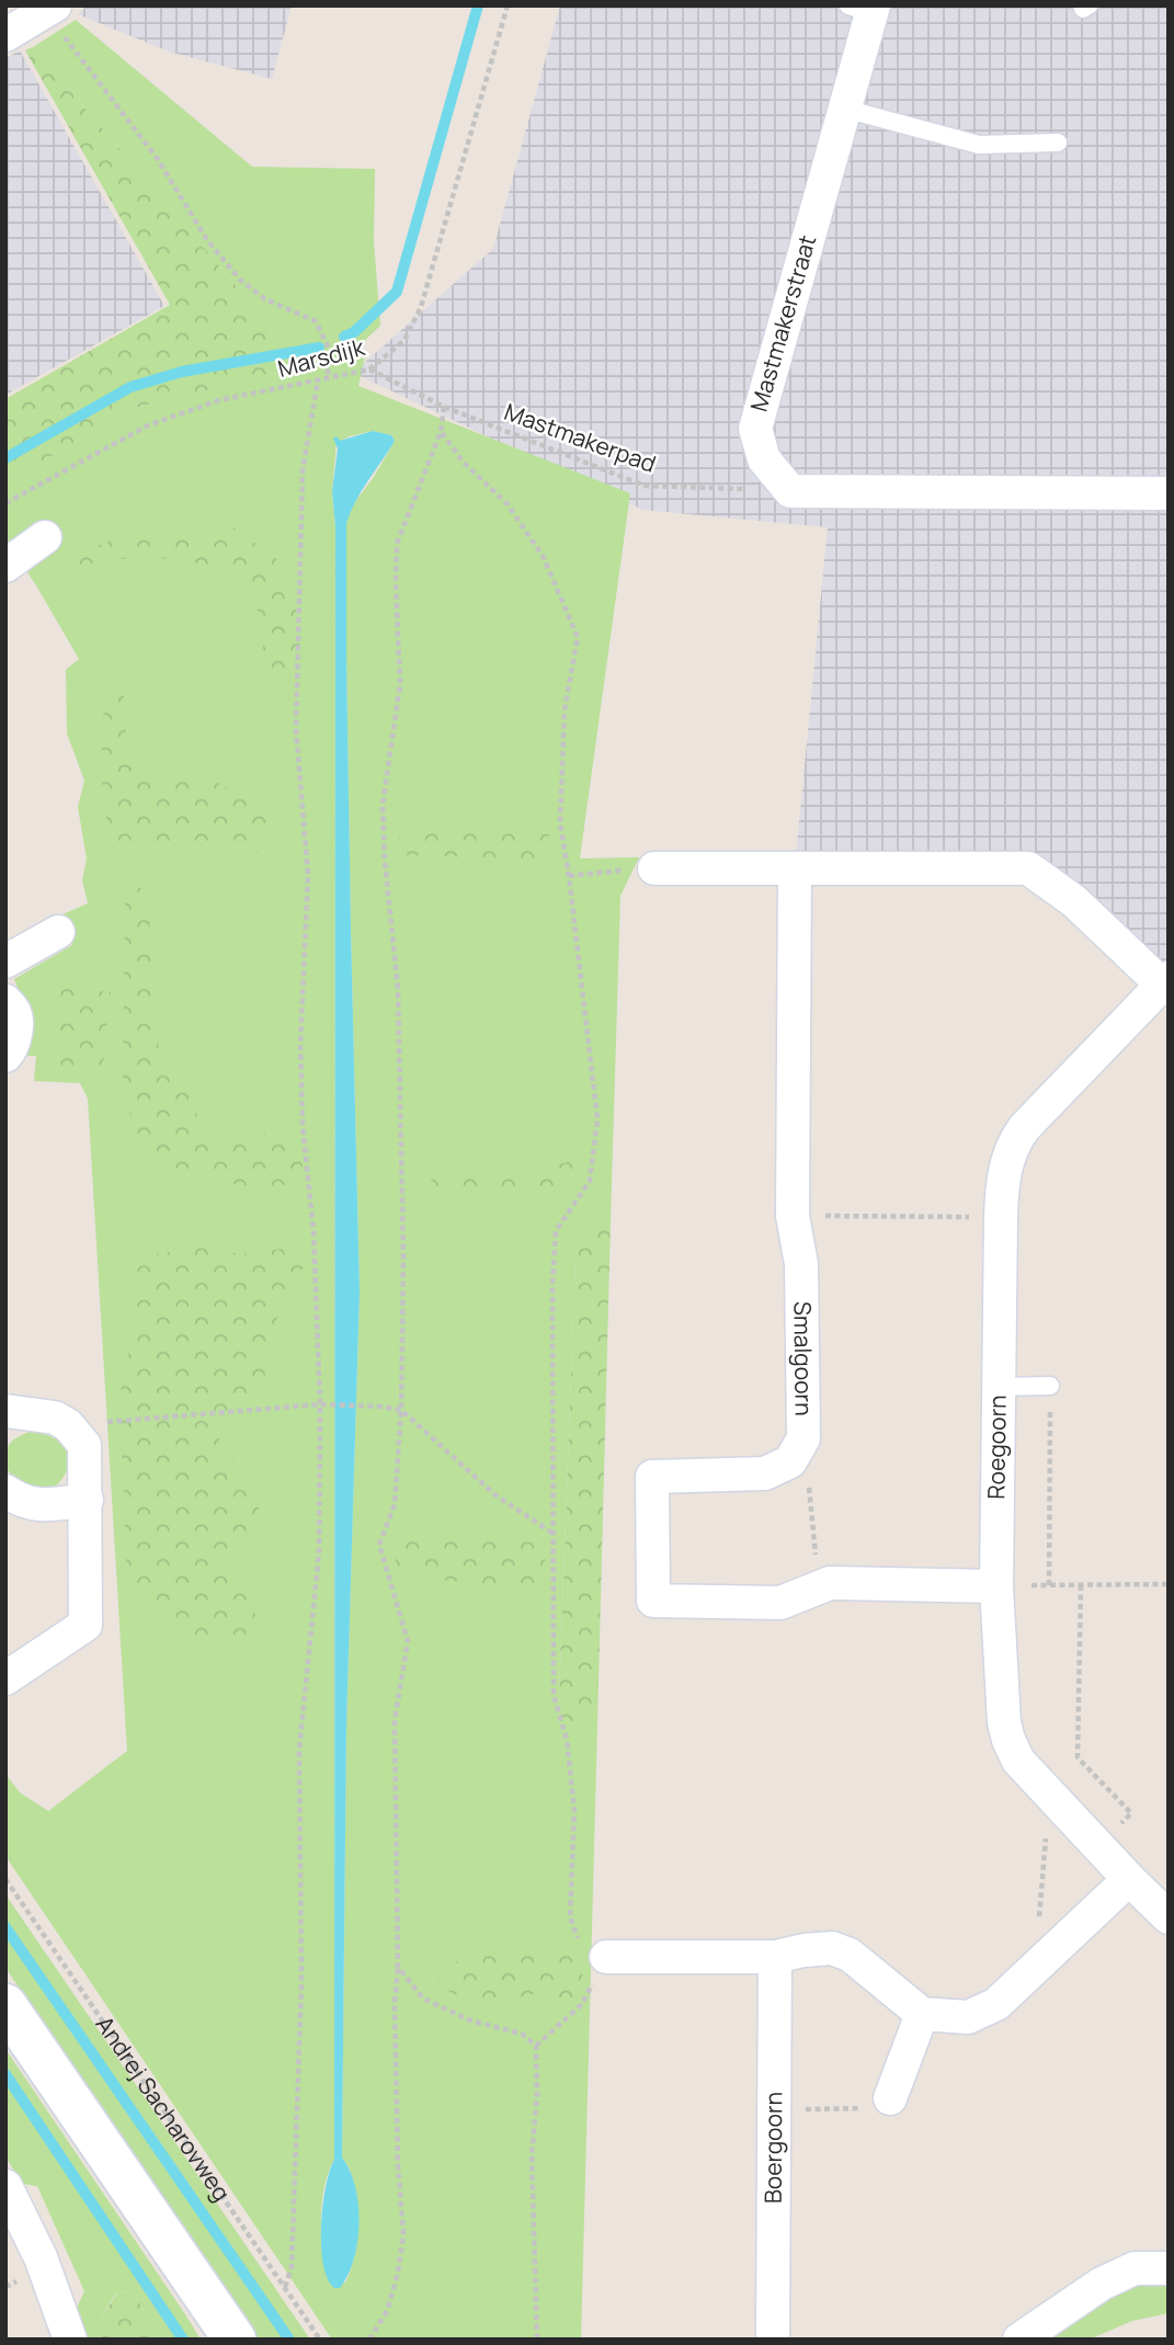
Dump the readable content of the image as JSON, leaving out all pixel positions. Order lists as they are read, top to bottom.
{
  "streets": {
    "street": [
      "Mastmakerstraat",
      "Smalgoorn",
      "Roegoorn",
      "Boergoorn"
    ],
    "path": ["Marsdijk", "Mastmakerpad", "Andrej Sacharovweg"]
  },
  "crossings": [
    ["Mastmakerstraat", "Mastmakerpad"],
    ["Marsdijk", "Mastmakerpad"]
  ]
}
